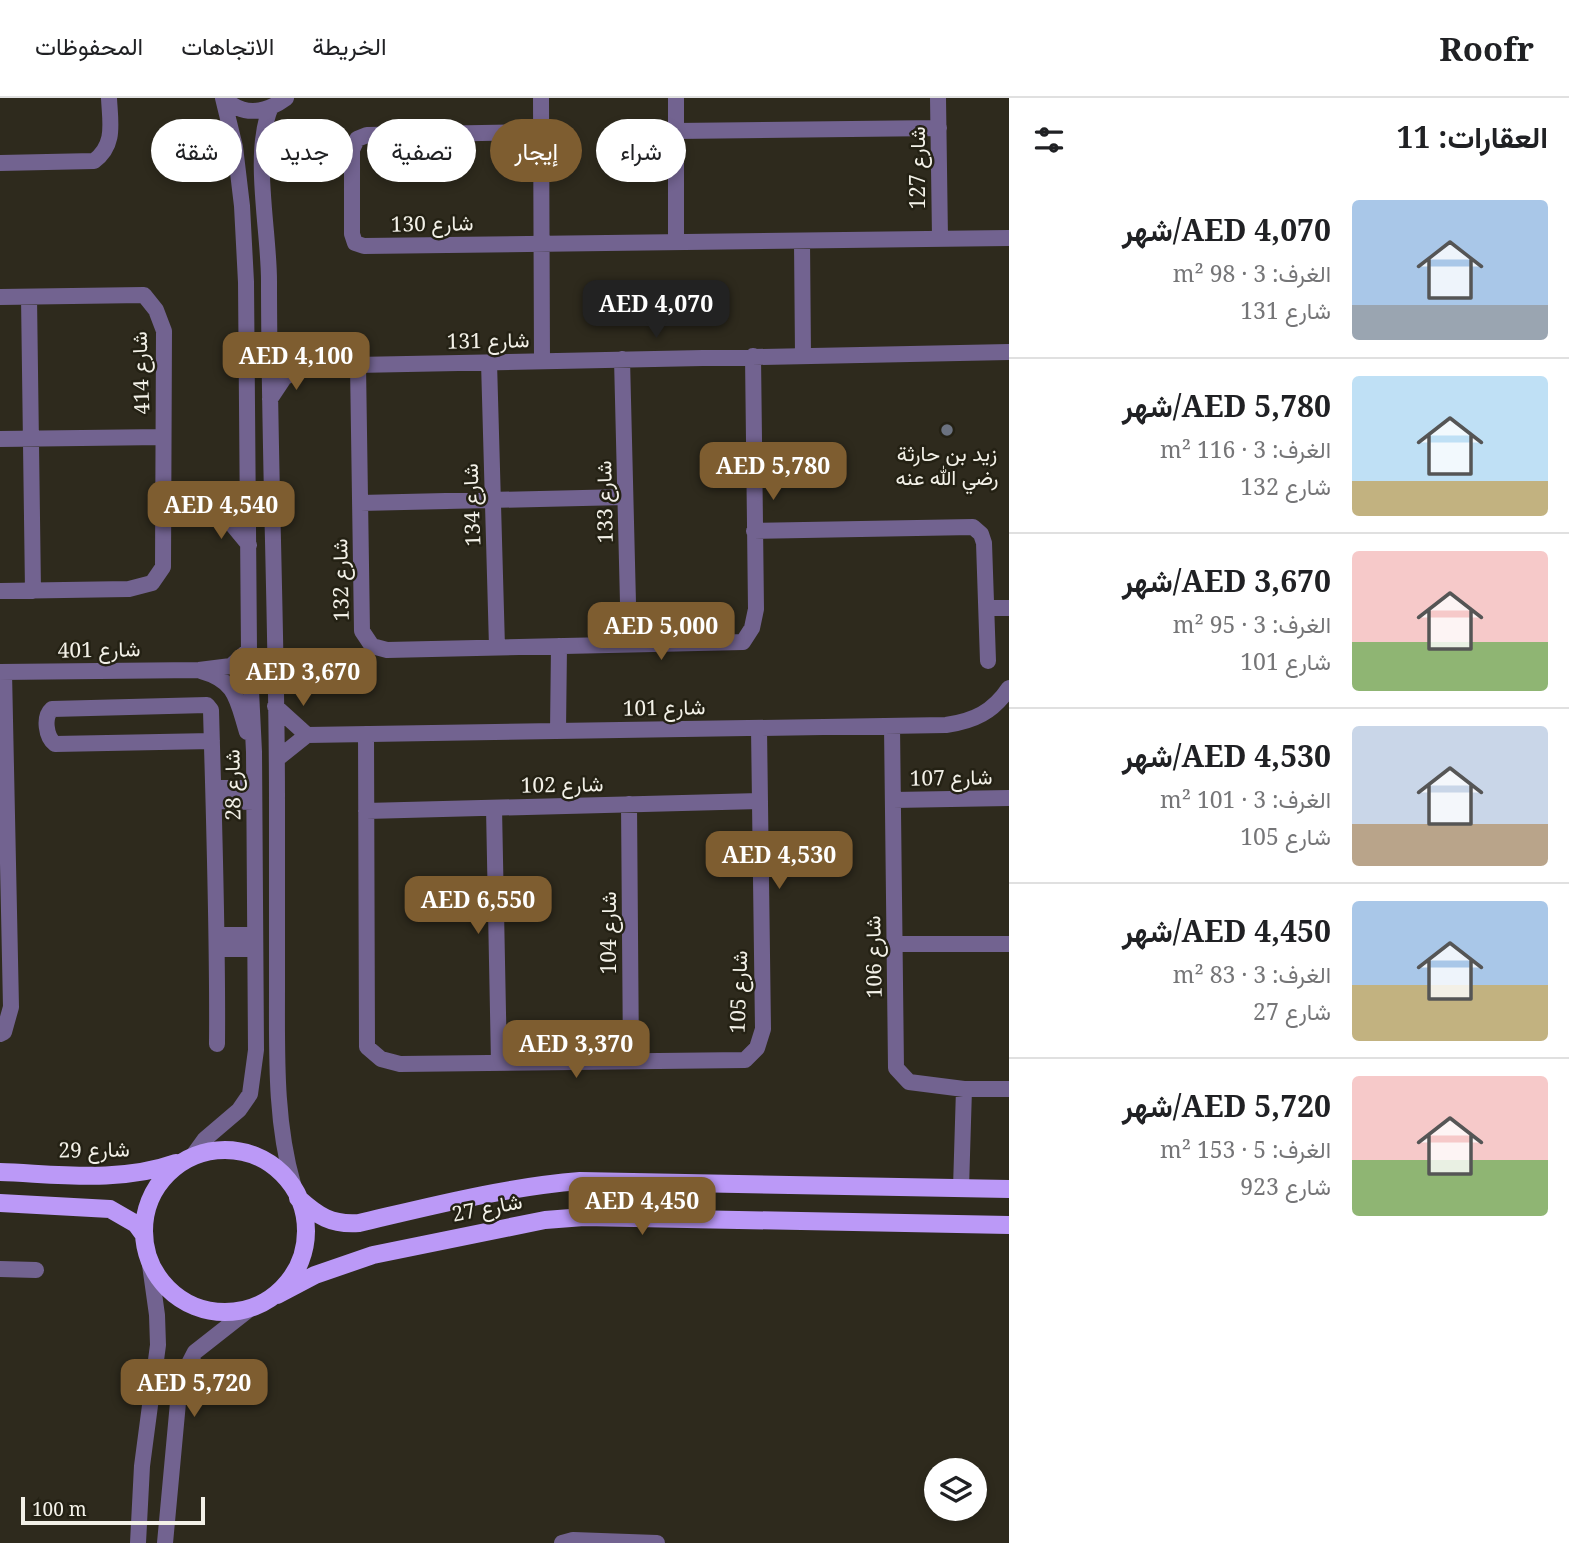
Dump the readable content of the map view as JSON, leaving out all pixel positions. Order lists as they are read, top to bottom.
{
  "streets": {
    "main road": ["شارع 29", "شارع 27"],
    "street": [
      "شارع 127",
      "شارع 130",
      "شارع 131",
      "شارع 414",
      "شارع 133",
      "شارع 134",
      "شارع 132",
      "شارع 401",
      "شارع 101",
      "شارع 107",
      "شارع 28",
      "شارع 102",
      "شارع 104",
      "شارع 106",
      "شارع 105"
    ]
  },
  "crossings": [
    ["شارع 127", "شارع 130"],
    ["شارع 131", "شارع 133"],
    ["شارع 131", "شارع 134"],
    ["شارع 131", "شارع 132"],
    ["شارع 133", "شارع 132"],
    ["شارع 134", "شارع 132"],
    ["شارع 401", "شارع 28"],
    ["شارع 101", "شارع 106"],
    ["شارع 101", "شارع 105"],
    ["شارع 107", "شارع 106"],
    ["شارع 28", "شارع 29"],
    ["شارع 28", "شارع 27"],
    ["شارع 102", "شارع 104"],
    ["شارع 102", "شارع 105"],
    ["شارع 104", "شارع 105"],
    ["شارع 29", "شارع 27"]
  ],
  "places": ["زيد بن حارثة رضي الله عنه"],
  "scale_bar": "100 m",
  "page": {
    "header": "Roofr",
    "nav": ["الخريطة", "الاتجاهات", "المحفوظات"],
    "heading": "العقارات: 11",
    "chip": [
      "شراء",
      "إيجار",
      "تصفية",
      "جديد",
      "شقة"
    ],
    "list": [
      {
        "name": "AED 4,070/شهر",
        "note": "الغرف: 3 · 98 m² · شارع 131"
      },
      {
        "name": "AED 5,780/شهر",
        "note": "الغرف: 3 · 116 m² · شارع 132"
      },
      {
        "name": "AED 3,670/شهر",
        "note": "الغرف: 3 · 95 m² · شارع 101"
      },
      {
        "name": "AED 4,530/شهر",
        "note": "الغرف: 3 · 101 m² · شارع 105"
      },
      {
        "name": "AED 4,450/شهر",
        "note": "الغرف: 3 · 83 m² · شارع 27"
      },
      {
        "name": "AED 5,720/شهر",
        "note": "الغرف: 5 · 153 m² · شارع 923"
      }
    ],
    "price": [
      "AED 4,070",
      "AED 4,100",
      "AED 5,780",
      "AED 4,540",
      "AED 5,000",
      "AED 3,670",
      "AED 4,530",
      "AED 6,550",
      "AED 3,370",
      "AED 4,450",
      "AED 5,720"
    ],
    "scale": "100 m"
  }
}
